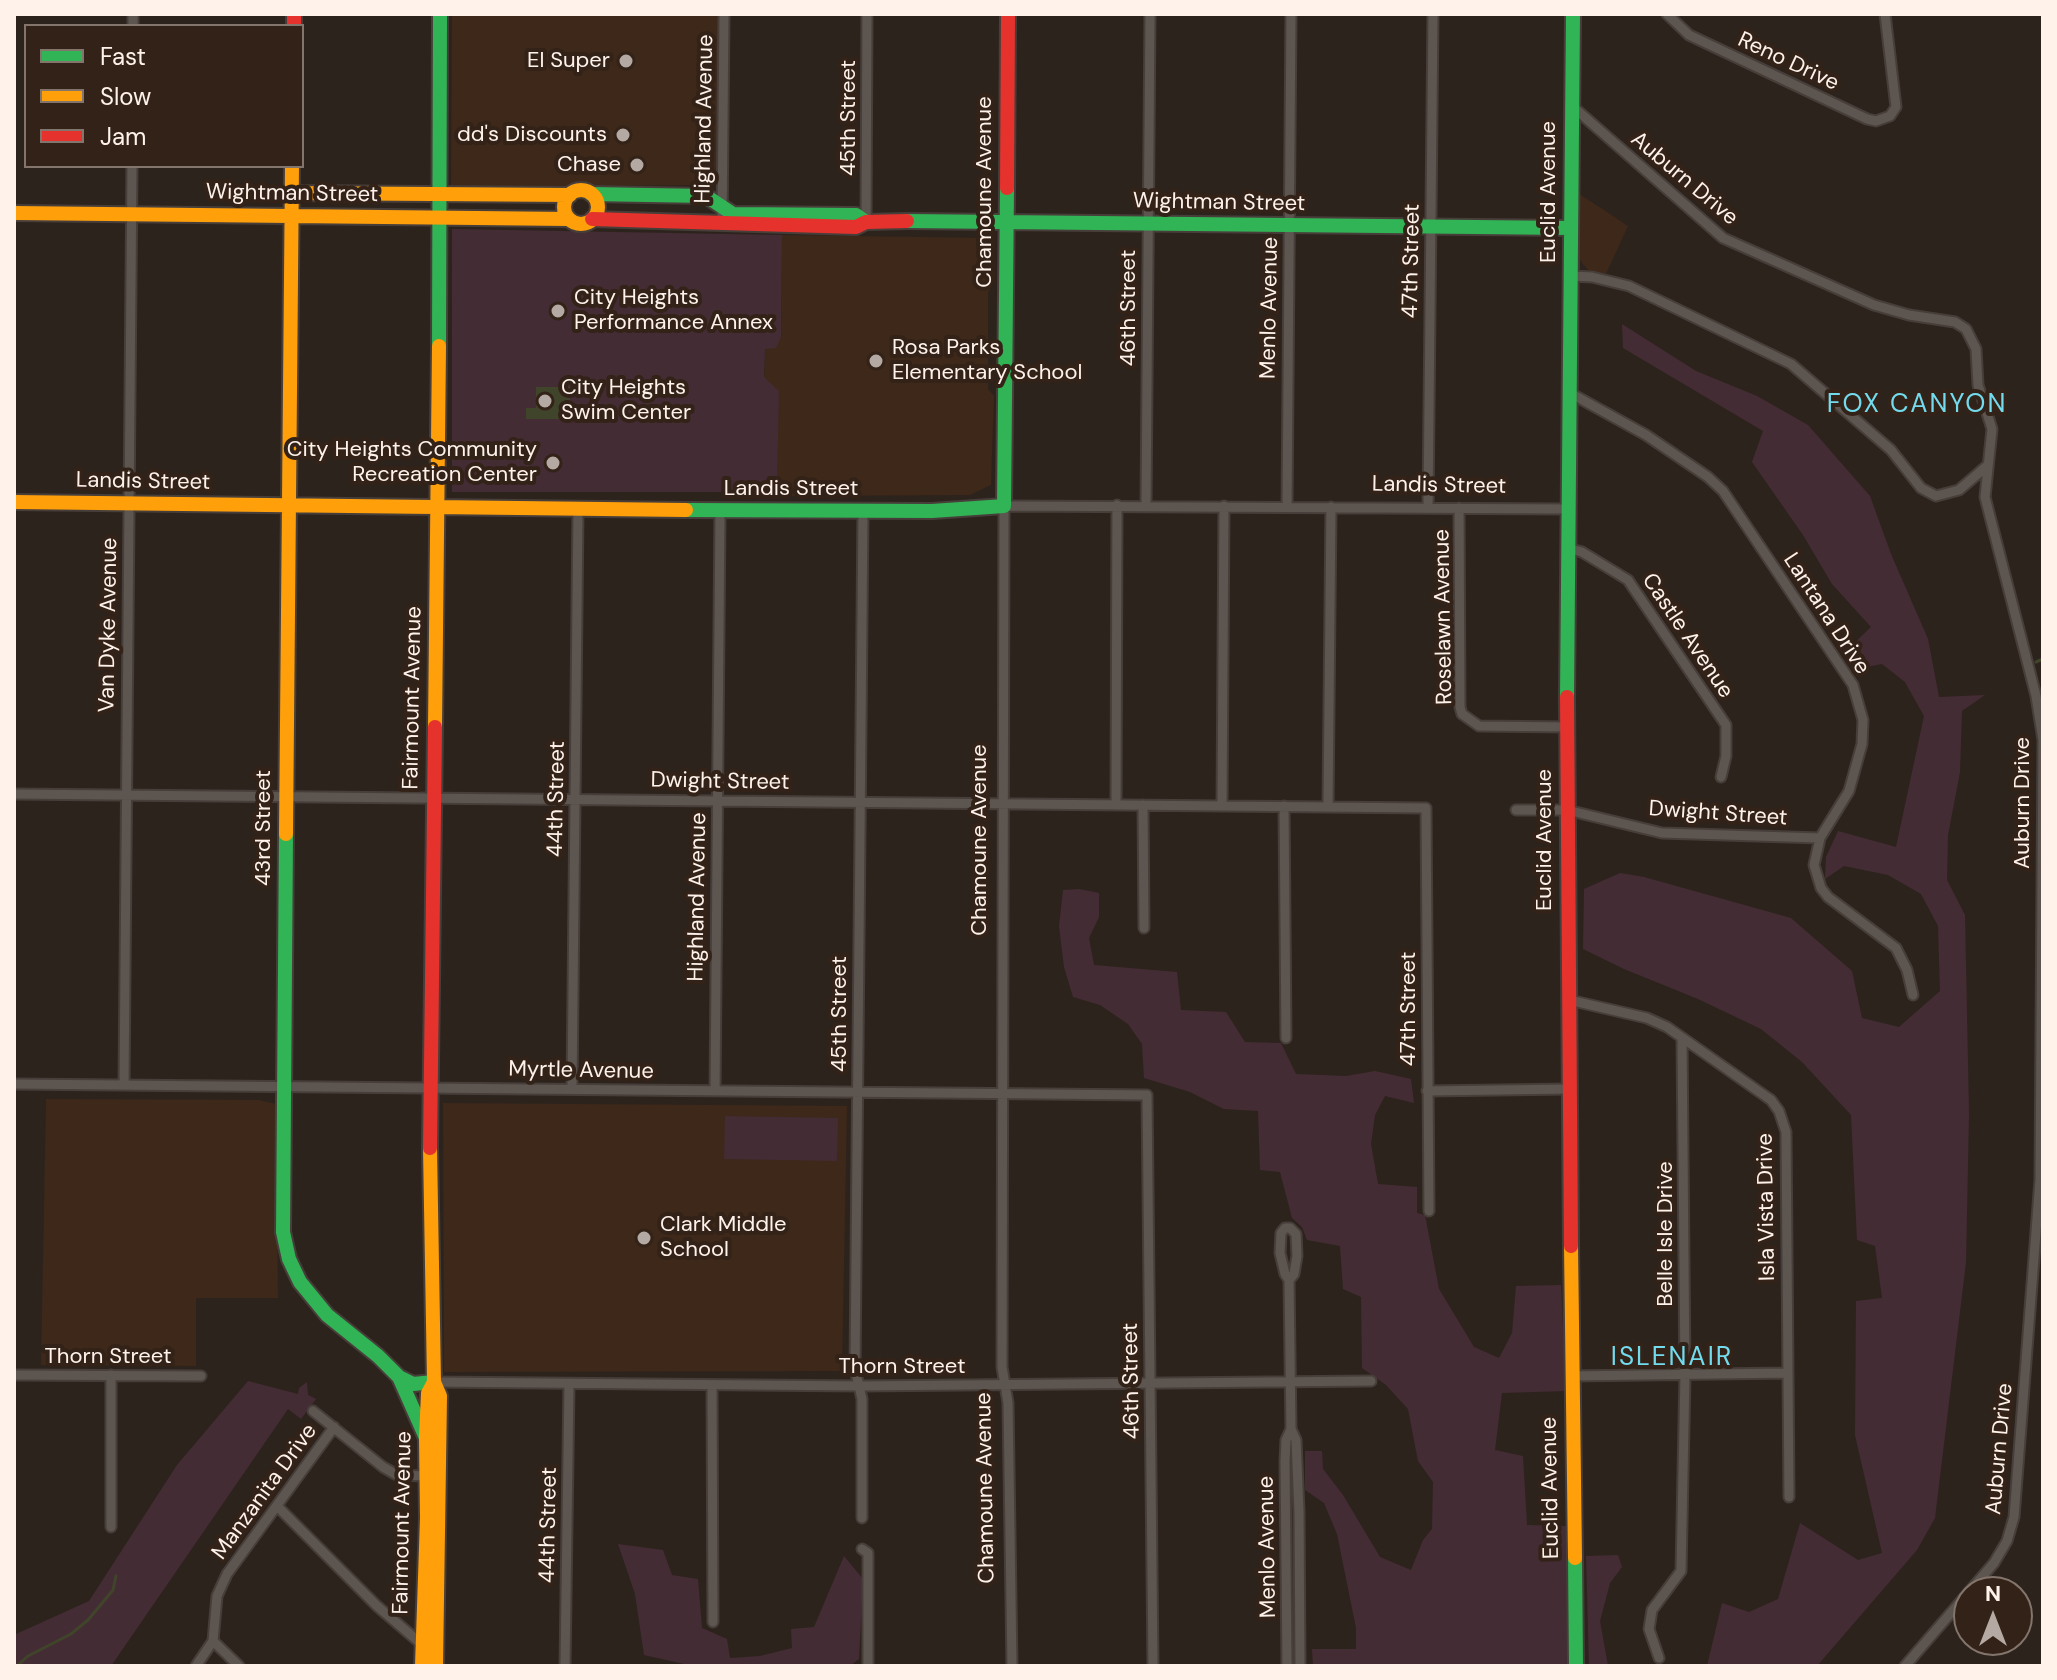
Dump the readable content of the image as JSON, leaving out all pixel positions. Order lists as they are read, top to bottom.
{
  "streets": {
    "main road": [
      "Chamoune Avenue",
      "Euclid Avenue",
      "Wightman Street",
      "Landis Street",
      "Fairmount Avenue",
      "43rd Street"
    ],
    "street": [
      "Reno Drive",
      "45th Street",
      "Highland Avenue",
      "Auburn Drive",
      "47th Street",
      "46th Street",
      "Menlo Avenue",
      "Lantana Drive",
      "Roselawn Avenue",
      "Van Dyke Avenue",
      "Castle Avenue",
      "Dwight Street",
      "44th Street",
      "Myrtle Avenue",
      "Isla Vista Drive",
      "Belle Isle Drive",
      "Thorn Street",
      "Manzanita Drive"
    ]
  },
  "crossings": [
    ["45th Street", "Wightman Street"],
    ["45th Street", "Landis Street"],
    ["45th Street", "Dwight Street"],
    ["45th Street", "Myrtle Avenue"],
    ["45th Street", "Thorn Street"],
    ["Highland Avenue", "Wightman Street"],
    ["Highland Avenue", "Landis Street"],
    ["Highland Avenue", "Dwight Street"],
    ["Highland Avenue", "Myrtle Avenue"],
    ["Auburn Drive", "Euclid Avenue"],
    ["Chamoune Avenue", "Wightman Street"],
    ["Chamoune Avenue", "Landis Street"],
    ["Chamoune Avenue", "Dwight Street"],
    ["Chamoune Avenue", "Myrtle Avenue"],
    ["Chamoune Avenue", "Thorn Street"],
    ["Euclid Avenue", "Wightman Street"],
    ["Euclid Avenue", "Landis Street"],
    ["Euclid Avenue", "Lantana Drive"],
    ["Euclid Avenue", "Roselawn Avenue"],
    ["Euclid Avenue", "Castle Avenue"],
    ["Euclid Avenue", "Dwight Street"],
    ["Euclid Avenue", "Isla Vista Drive"],
    ["Wightman Street", "47th Street"],
    ["Wightman Street", "46th Street"],
    ["Wightman Street", "Menlo Avenue"],
    ["Wightman Street", "Van Dyke Avenue"],
    ["Wightman Street", "Fairmount Avenue"],
    ["Wightman Street", "43rd Street"],
    ["47th Street", "Landis Street"],
    ["47th Street", "Dwight Street"],
    ["46th Street", "Landis Street"],
    ["46th Street", "Myrtle Avenue"],
    ["46th Street", "Thorn Street"],
    ["Menlo Avenue", "Landis Street"],
    ["Menlo Avenue", "Thorn Street"],
    ["Landis Street", "Roselawn Avenue"],
    ["Landis Street", "Van Dyke Avenue"],
    ["Landis Street", "Fairmount Avenue"],
    ["Landis Street", "44th Street"],
    ["Landis Street", "43rd Street"],
    ["Lantana Drive", "Dwight Street"],
    ["Van Dyke Avenue", "Dwight Street"],
    ["Van Dyke Avenue", "Myrtle Avenue"],
    ["Fairmount Avenue", "Dwight Street"],
    ["Fairmount Avenue", "43rd Street"],
    ["Fairmount Avenue", "Myrtle Avenue"],
    ["Fairmount Avenue", "Thorn Street"],
    ["Dwight Street", "44th Street"],
    ["Dwight Street", "43rd Street"],
    ["44th Street", "Myrtle Avenue"],
    ["44th Street", "Thorn Street"],
    ["43rd Street", "Myrtle Avenue"],
    ["Isla Vista Drive", "Belle Isle Drive"]
  ],
  "districts": ["FOX CANYON", "ISLENAIR"],
  "places": [
    "El Super",
    "dd's Discounts",
    "Chase",
    "City Heights Performance Annex",
    "Rosa Parks Elementary School",
    "City Heights Swim Center",
    "City Heights Community Recreation Center",
    "Clark Middle School"
  ],
  "legend": ["Fast", "Slow", "Jam"],
  "north": "top"
}
